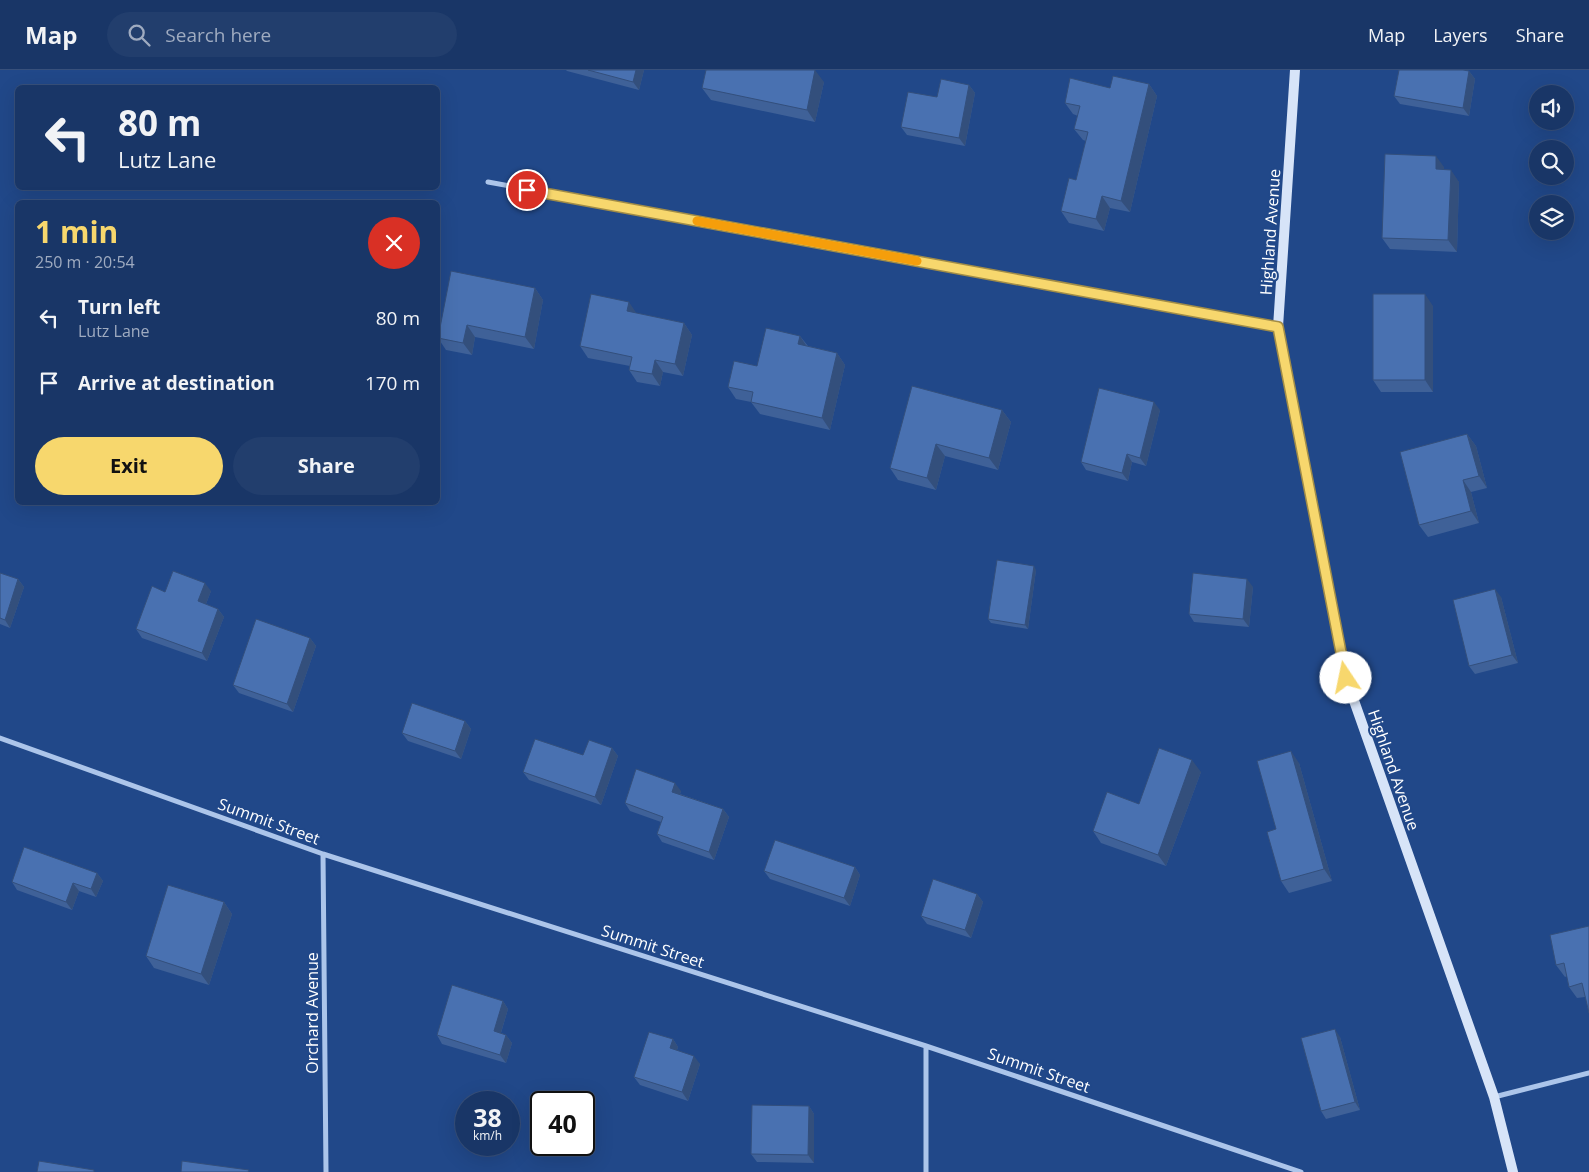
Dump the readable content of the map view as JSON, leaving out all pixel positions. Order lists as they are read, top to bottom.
{
  "streets": {
    "street": ["Highland Avenue", "Summit Street", "Orchard Avenue"]
  },
  "crossings": [
    ["Summit Street", "Orchard Avenue"]
  ],
  "page": {
    "header": "Map",
    "search": "Search here",
    "nav": ["Map", "Layers", "Share"],
    "turn": ["80 m", "Lutz Lane"],
    "heading": ["1 min", "250 m · 20:54"],
    "list": [
      {
        "name": "Turn left",
        "note": "Lutz Lane",
        "value": "80 m"
      },
      {
        "name": "Arrive at destination",
        "value": "170 m"
      }
    ],
    "buttons": ["Exit", "Share"],
    "speed": "38 km/h",
    "limit": "40"
  }
}
